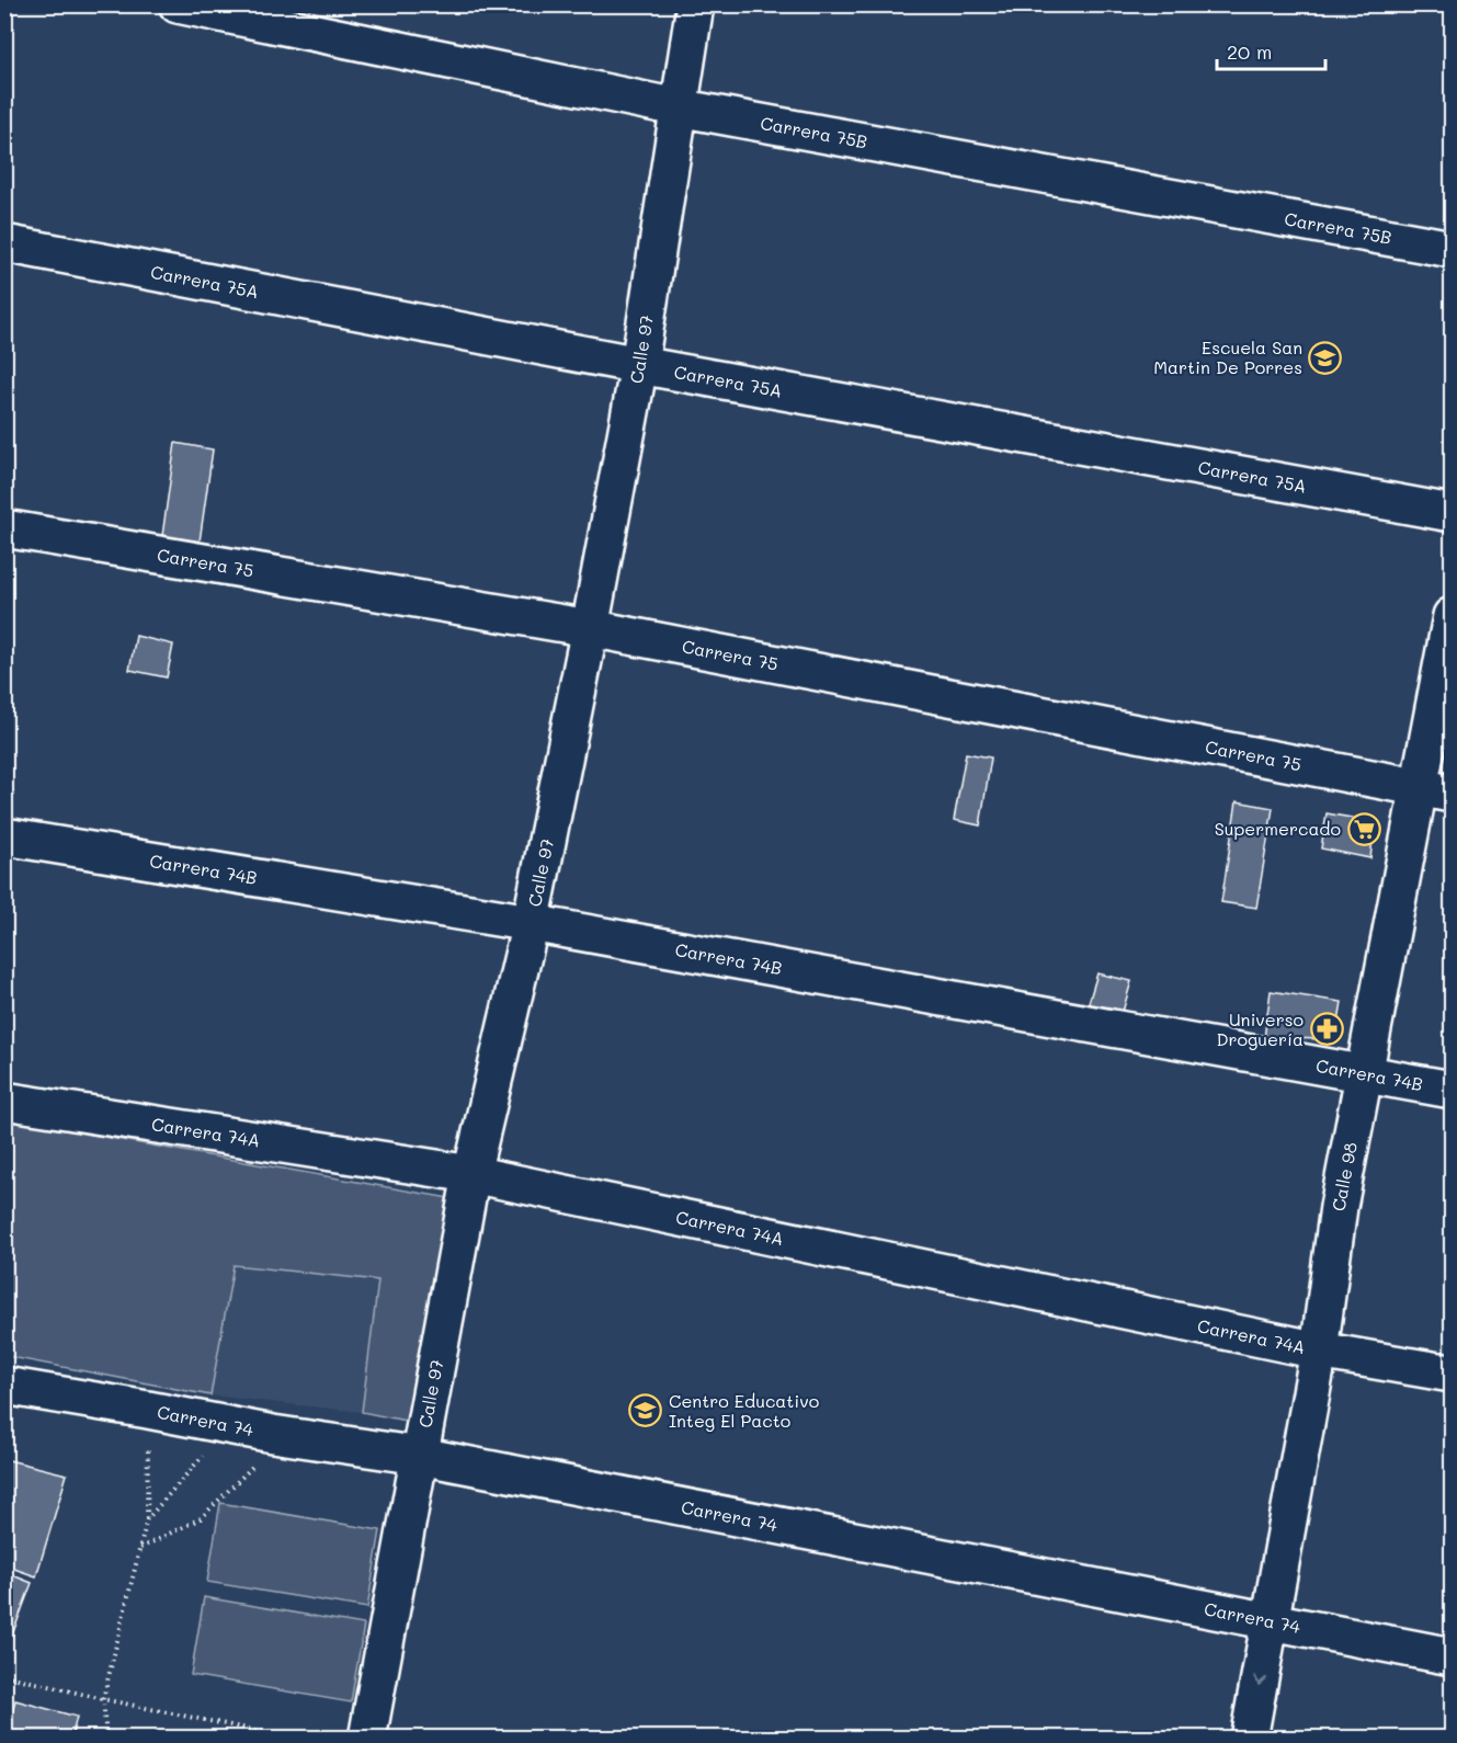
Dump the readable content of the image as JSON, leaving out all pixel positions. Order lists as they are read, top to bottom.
{
  "streets": {
    "street": [
      "Carrera 75B",
      "Carrera 75A",
      "Calle 97",
      "Carrera 75",
      "Carrera 74B",
      "Carrera 74A",
      "Calle 98",
      "Carrera 74"
    ]
  },
  "crossings": [
    ["Carrera 75B", "Calle 97"],
    ["Carrera 75A", "Calle 97"],
    ["Calle 97", "Carrera 75"],
    ["Calle 97", "Carrera 74B"],
    ["Calle 97", "Carrera 74A"],
    ["Calle 97", "Carrera 74"],
    ["Carrera 75", "Calle 98"],
    ["Carrera 74B", "Calle 98"],
    ["Carrera 74A", "Calle 98"],
    ["Calle 98", "Carrera 74"]
  ],
  "places": {
    "school or university": ["Escuela San Martin De Porres", "Centro Educativo Integ El Pacto"],
    "supermarket": ["Supermercado"],
    "pharmacy": ["Universo Droguería"]
  },
  "scale_bar": "20 m"
}
